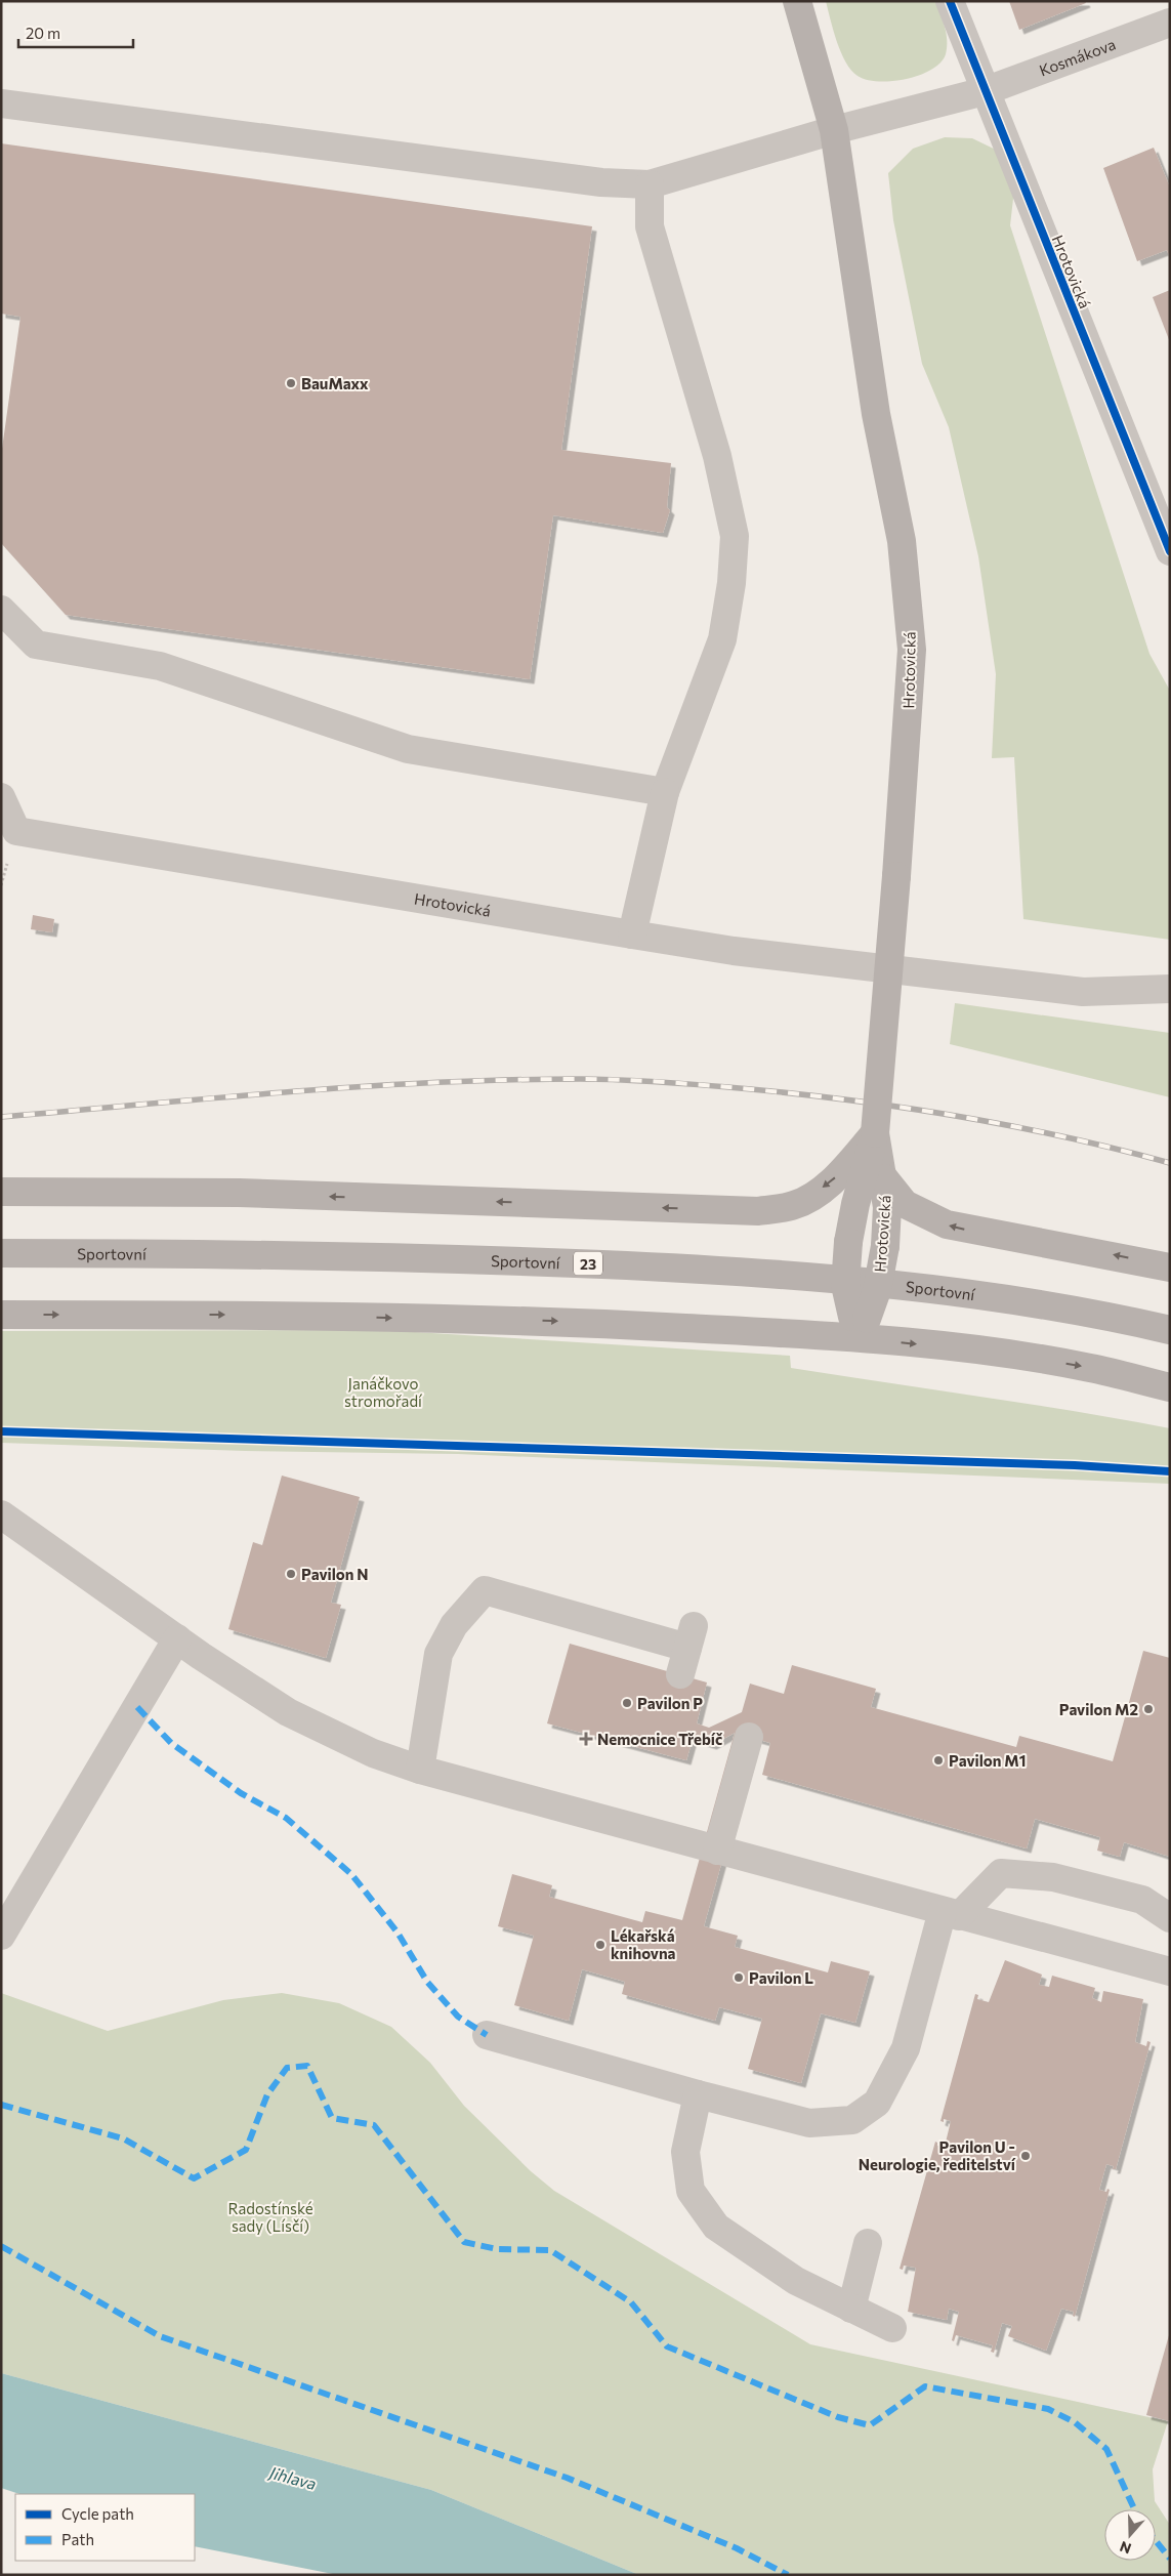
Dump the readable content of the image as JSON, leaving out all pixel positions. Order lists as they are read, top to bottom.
{
  "streets": {
    "main road": ["Hrotovická", "Sportovní", "23"],
    "street": ["Kosmákova"]
  },
  "crossings": [
    ["Kosmákova", "Hrotovická"]
  ],
  "water": ["Jihlava"],
  "parks": ["Janáčkovo stromořadí", "Radostínské sady (Lísčí)"],
  "places": {
    "other": [
      "BauMaxx",
      "Pavilon N",
      "Pavilon P",
      "Pavilon M2",
      "Pavilon M1",
      "Lékařská knihovna",
      "Pavilon L",
      "Pavilon U - Neurologie, ředitelství"
    ],
    "health": ["Nemocnice Třebíč"]
  },
  "legend": ["Cycle path", "Path"],
  "scale_bar": "20 m",
  "north": "bottom"
}
